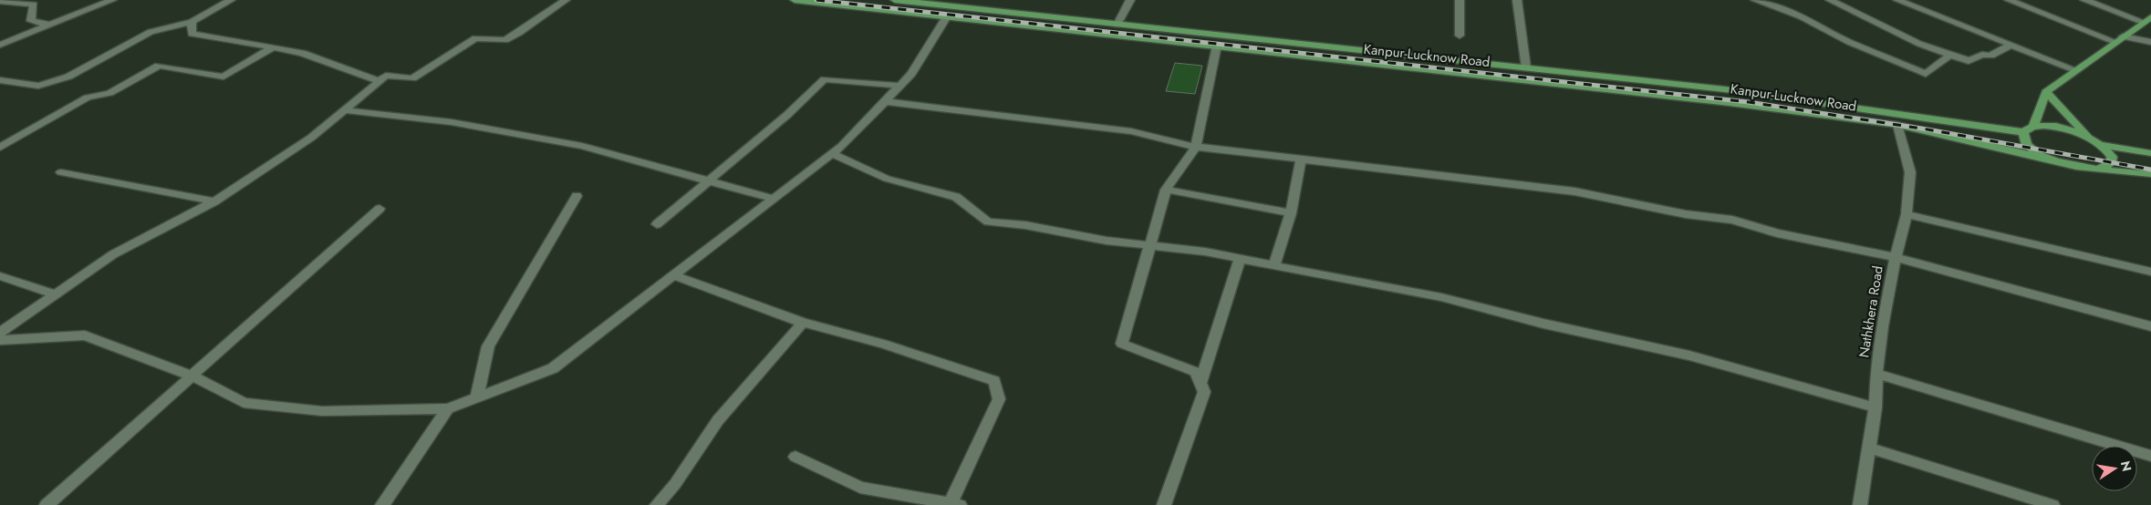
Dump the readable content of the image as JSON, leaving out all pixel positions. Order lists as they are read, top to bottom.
{
  "streets": {
    "main road": ["Kanpur-Lucknow Road"],
    "street": ["Nathkhera Road"]
  },
  "crossings": [
    ["Kanpur-Lucknow Road", "Nathkhera Road"]
  ],
  "north": "right"
}
